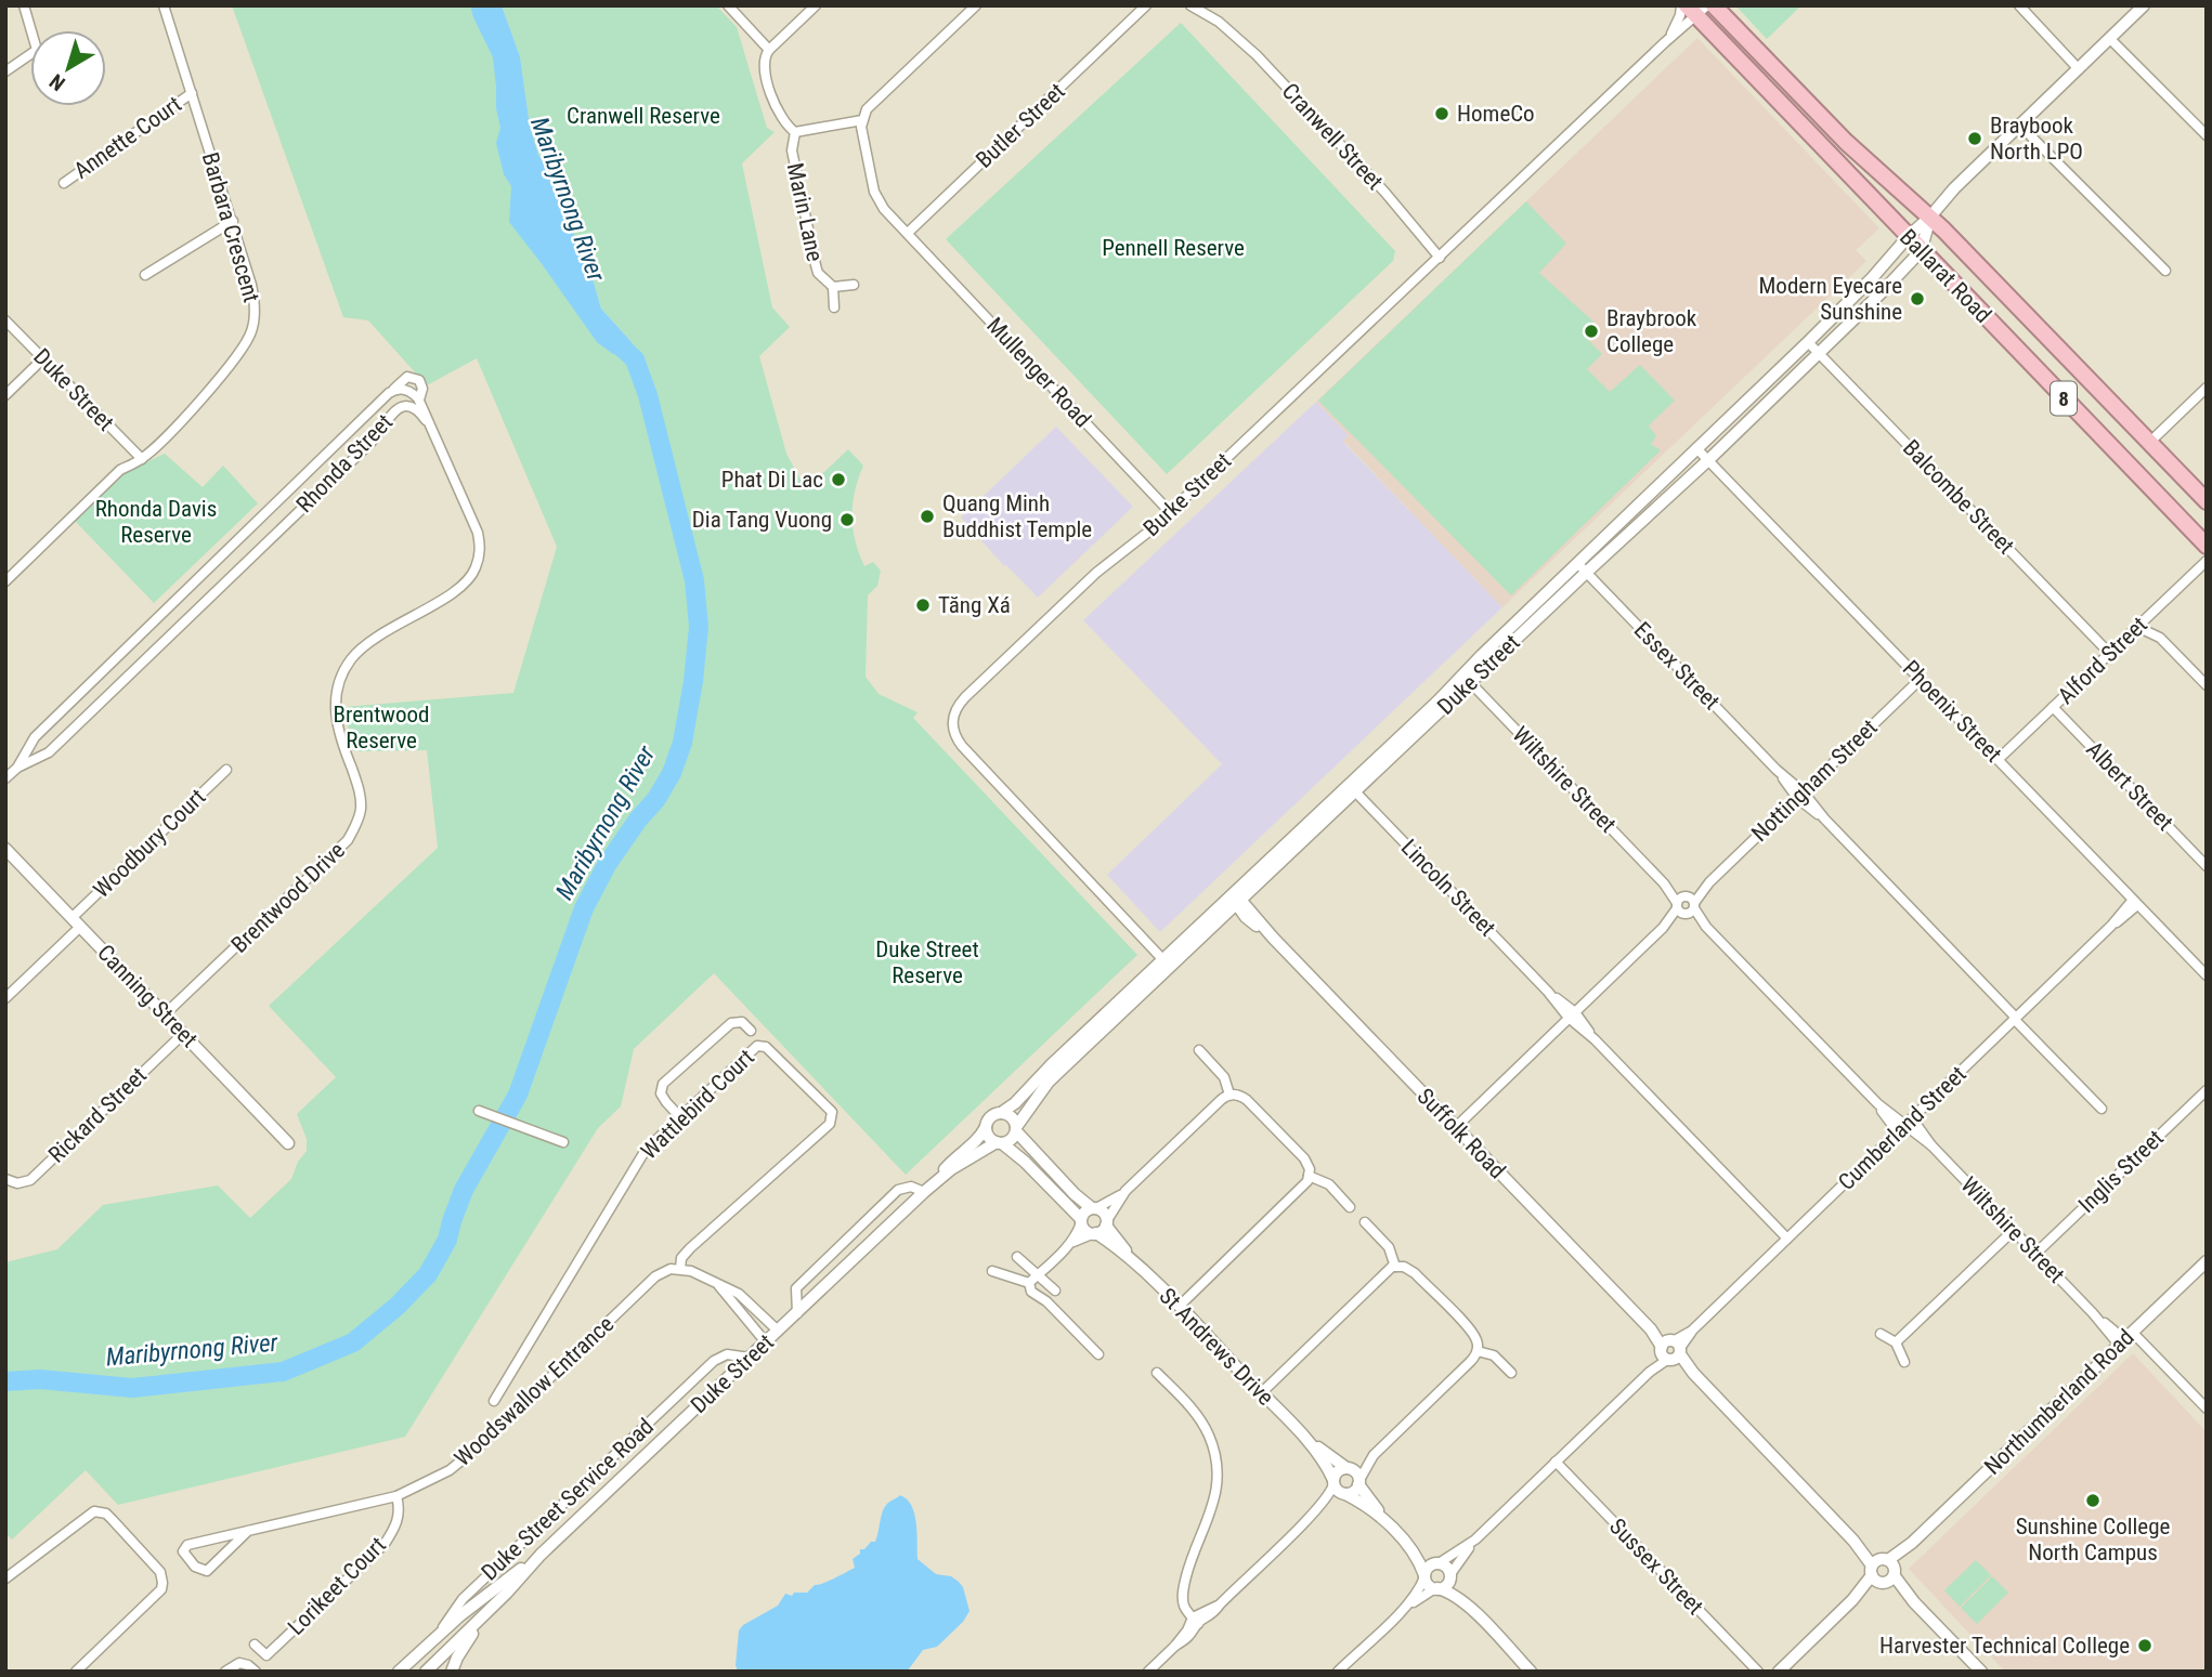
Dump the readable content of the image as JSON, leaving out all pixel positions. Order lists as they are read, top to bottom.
{
  "streets": {
    "highway": ["Ballarat Road", "8"],
    "street": [
      "Butler Street",
      "Cranwell Street",
      "Annette Court",
      "Marin Lane",
      "Barbara Crescent",
      "Mullenger Road",
      "Duke Street",
      "Rhonda Street",
      "Burke Street",
      "Balcombe Street",
      "Alford Street",
      "Essex Street",
      "Phoenix Street",
      "Wiltshire Street",
      "Nottingham Street",
      "Albert Street",
      "Woodbury Court",
      "Lincoln Street",
      "Brentwood Drive",
      "Canning Street",
      "Wattlebird Court",
      "Rickard Street",
      "Cumberland Street",
      "Suffolk Road",
      "Inglis Street",
      "St Andrews Drive",
      "Woodswallow Entrance",
      "Northumberland Road",
      "Duke Street Service Road",
      "Sussex Street",
      "Lorikeet Court"
    ]
  },
  "crossings": [
    ["Butler Street", "Mullenger Road"],
    ["Cranwell Street", "Burke Street"],
    ["Annette Court", "Barbara Crescent"],
    ["Barbara Crescent", "Duke Street"],
    ["Ballarat Road", "Duke Street"],
    ["Ballarat Road", "Burke Street"],
    ["Mullenger Road", "Burke Street"],
    ["Duke Street", "Burke Street"],
    ["Duke Street", "Balcombe Street"],
    ["Duke Street", "Essex Street"],
    ["Duke Street", "Phoenix Street"],
    ["Duke Street", "Wiltshire Street"],
    ["Duke Street", "Lincoln Street"],
    ["Duke Street", "Suffolk Road"],
    ["Duke Street", "Duke Street Service Road"],
    ["Rhonda Street", "Brentwood Drive"],
    ["Balcombe Street", "Alford Street"],
    ["Alford Street", "Phoenix Street"],
    ["Alford Street", "Albert Street"],
    ["Essex Street", "Nottingham Street"],
    ["Essex Street", "Cumberland Street"],
    ["Phoenix Street", "Nottingham Street"],
    ["Phoenix Street", "Cumberland Street"],
    ["Wiltshire Street", "Nottingham Street"],
    ["Wiltshire Street", "Cumberland Street"],
    ["Wiltshire Street", "Inglis Street"],
    ["Wiltshire Street", "Northumberland Road"],
    ["Nottingham Street", "Lincoln Street"],
    ["Nottingham Street", "Suffolk Road"],
    ["Woodbury Court", "Canning Street"],
    ["Lincoln Street", "Cumberland Street"],
    ["Brentwood Drive", "Canning Street"],
    ["Canning Street", "Rickard Street"],
    ["Wattlebird Court", "Woodswallow Entrance"],
    ["Cumberland Street", "Suffolk Road"],
    ["Cumberland Street", "Sussex Street"],
    ["Suffolk Road", "Northumberland Road"],
    ["Woodswallow Entrance", "Lorikeet Court"]
  ],
  "water": ["Maribyrnong River"],
  "parks": [
    "Cranwell Reserve",
    "Pennell Reserve",
    "Rhonda Davis Reserve",
    "Brentwood Reserve",
    "Duke Street Reserve"
  ],
  "places": [
    "HomeCo",
    "Braybook North LPO",
    "Modern Eyecare Sunshine",
    "Braybrook College",
    "Phat Di Lac",
    "Quang Minh Buddhist Temple",
    "Dia Tang Vuong",
    "Tăng Xá",
    "Sunshine College North Campus",
    "Harvester Technical College"
  ],
  "north": "bottom left"
}
